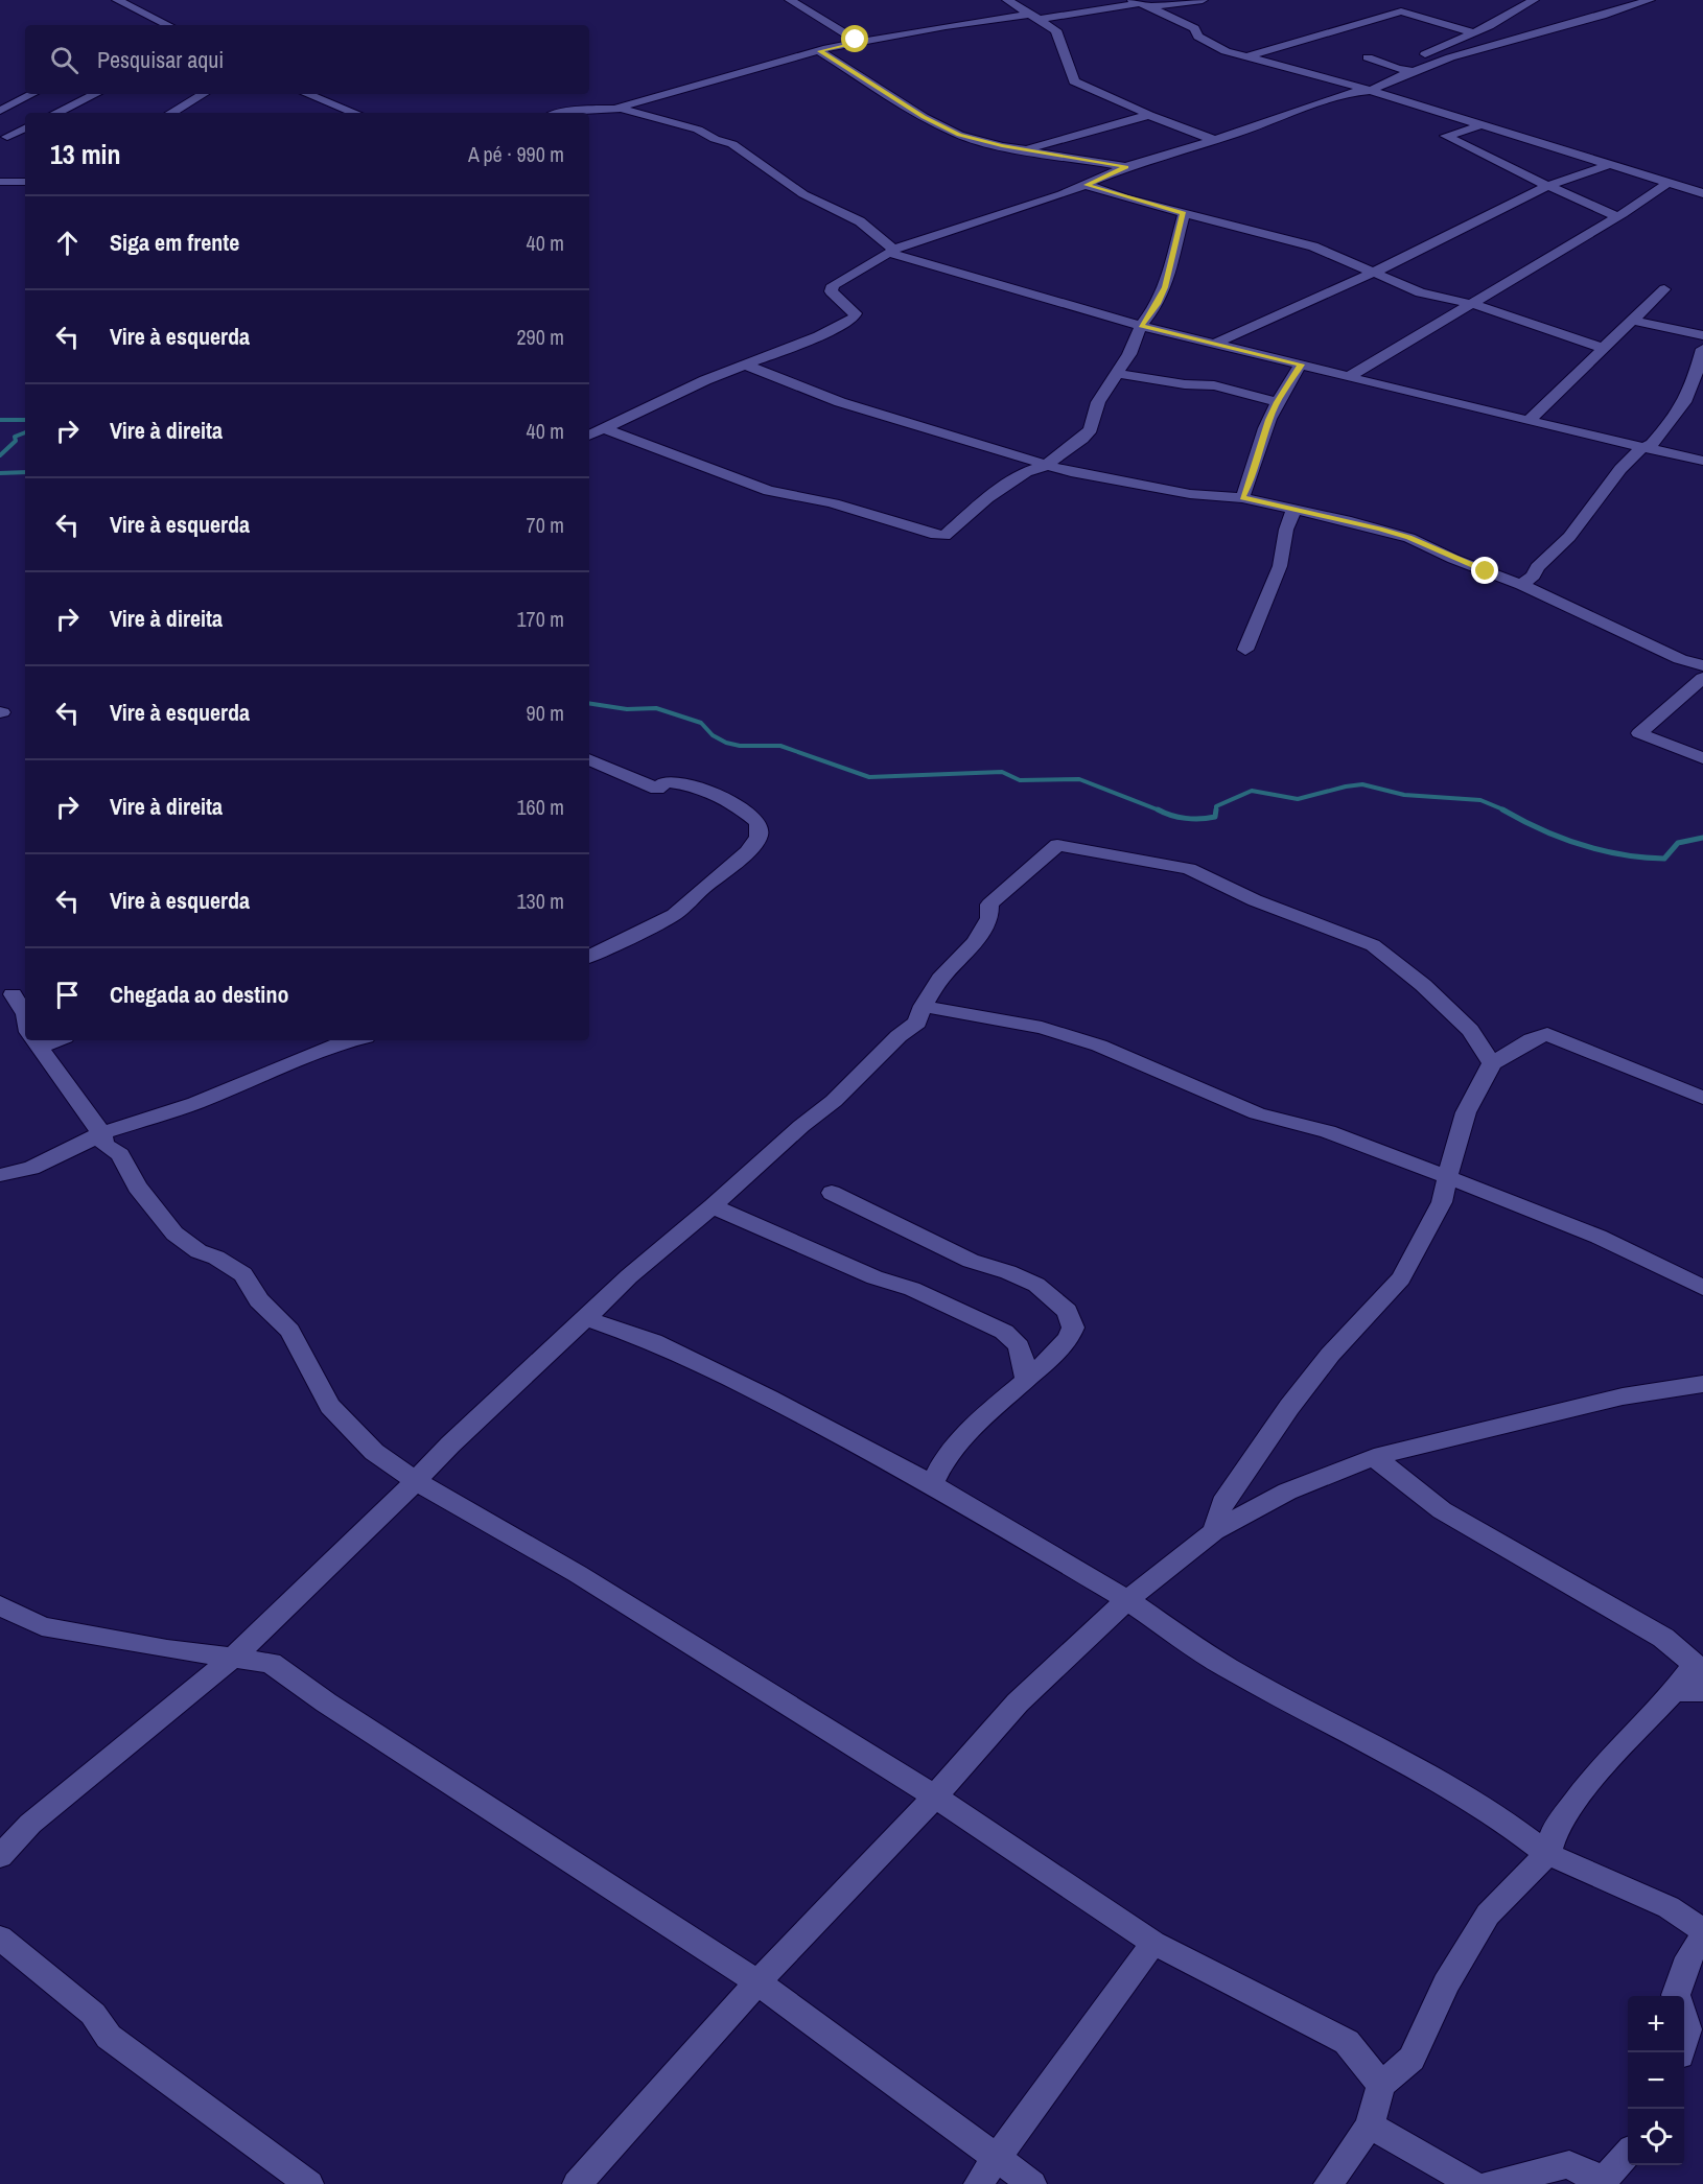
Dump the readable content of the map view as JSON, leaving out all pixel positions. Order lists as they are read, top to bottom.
{
  "page": {
    "search": "Pesquisar aqui",
    "heading": ["13 min", "A pé · 990 m"],
    "list": [
      ["Siga em frente", "40 m"],
      ["Vire à esquerda", "290 m"],
      ["Vire à direita", "40 m"],
      ["Vire à esquerda", "70 m"],
      ["Vire à direita", "170 m"],
      ["Vire à esquerda", "90 m"],
      ["Vire à direita", "160 m"],
      ["Vire à esquerda", "130 m"],
      "Chegada ao destino"
    ],
    "map_buttons": ["+", "−"]
  }
}
